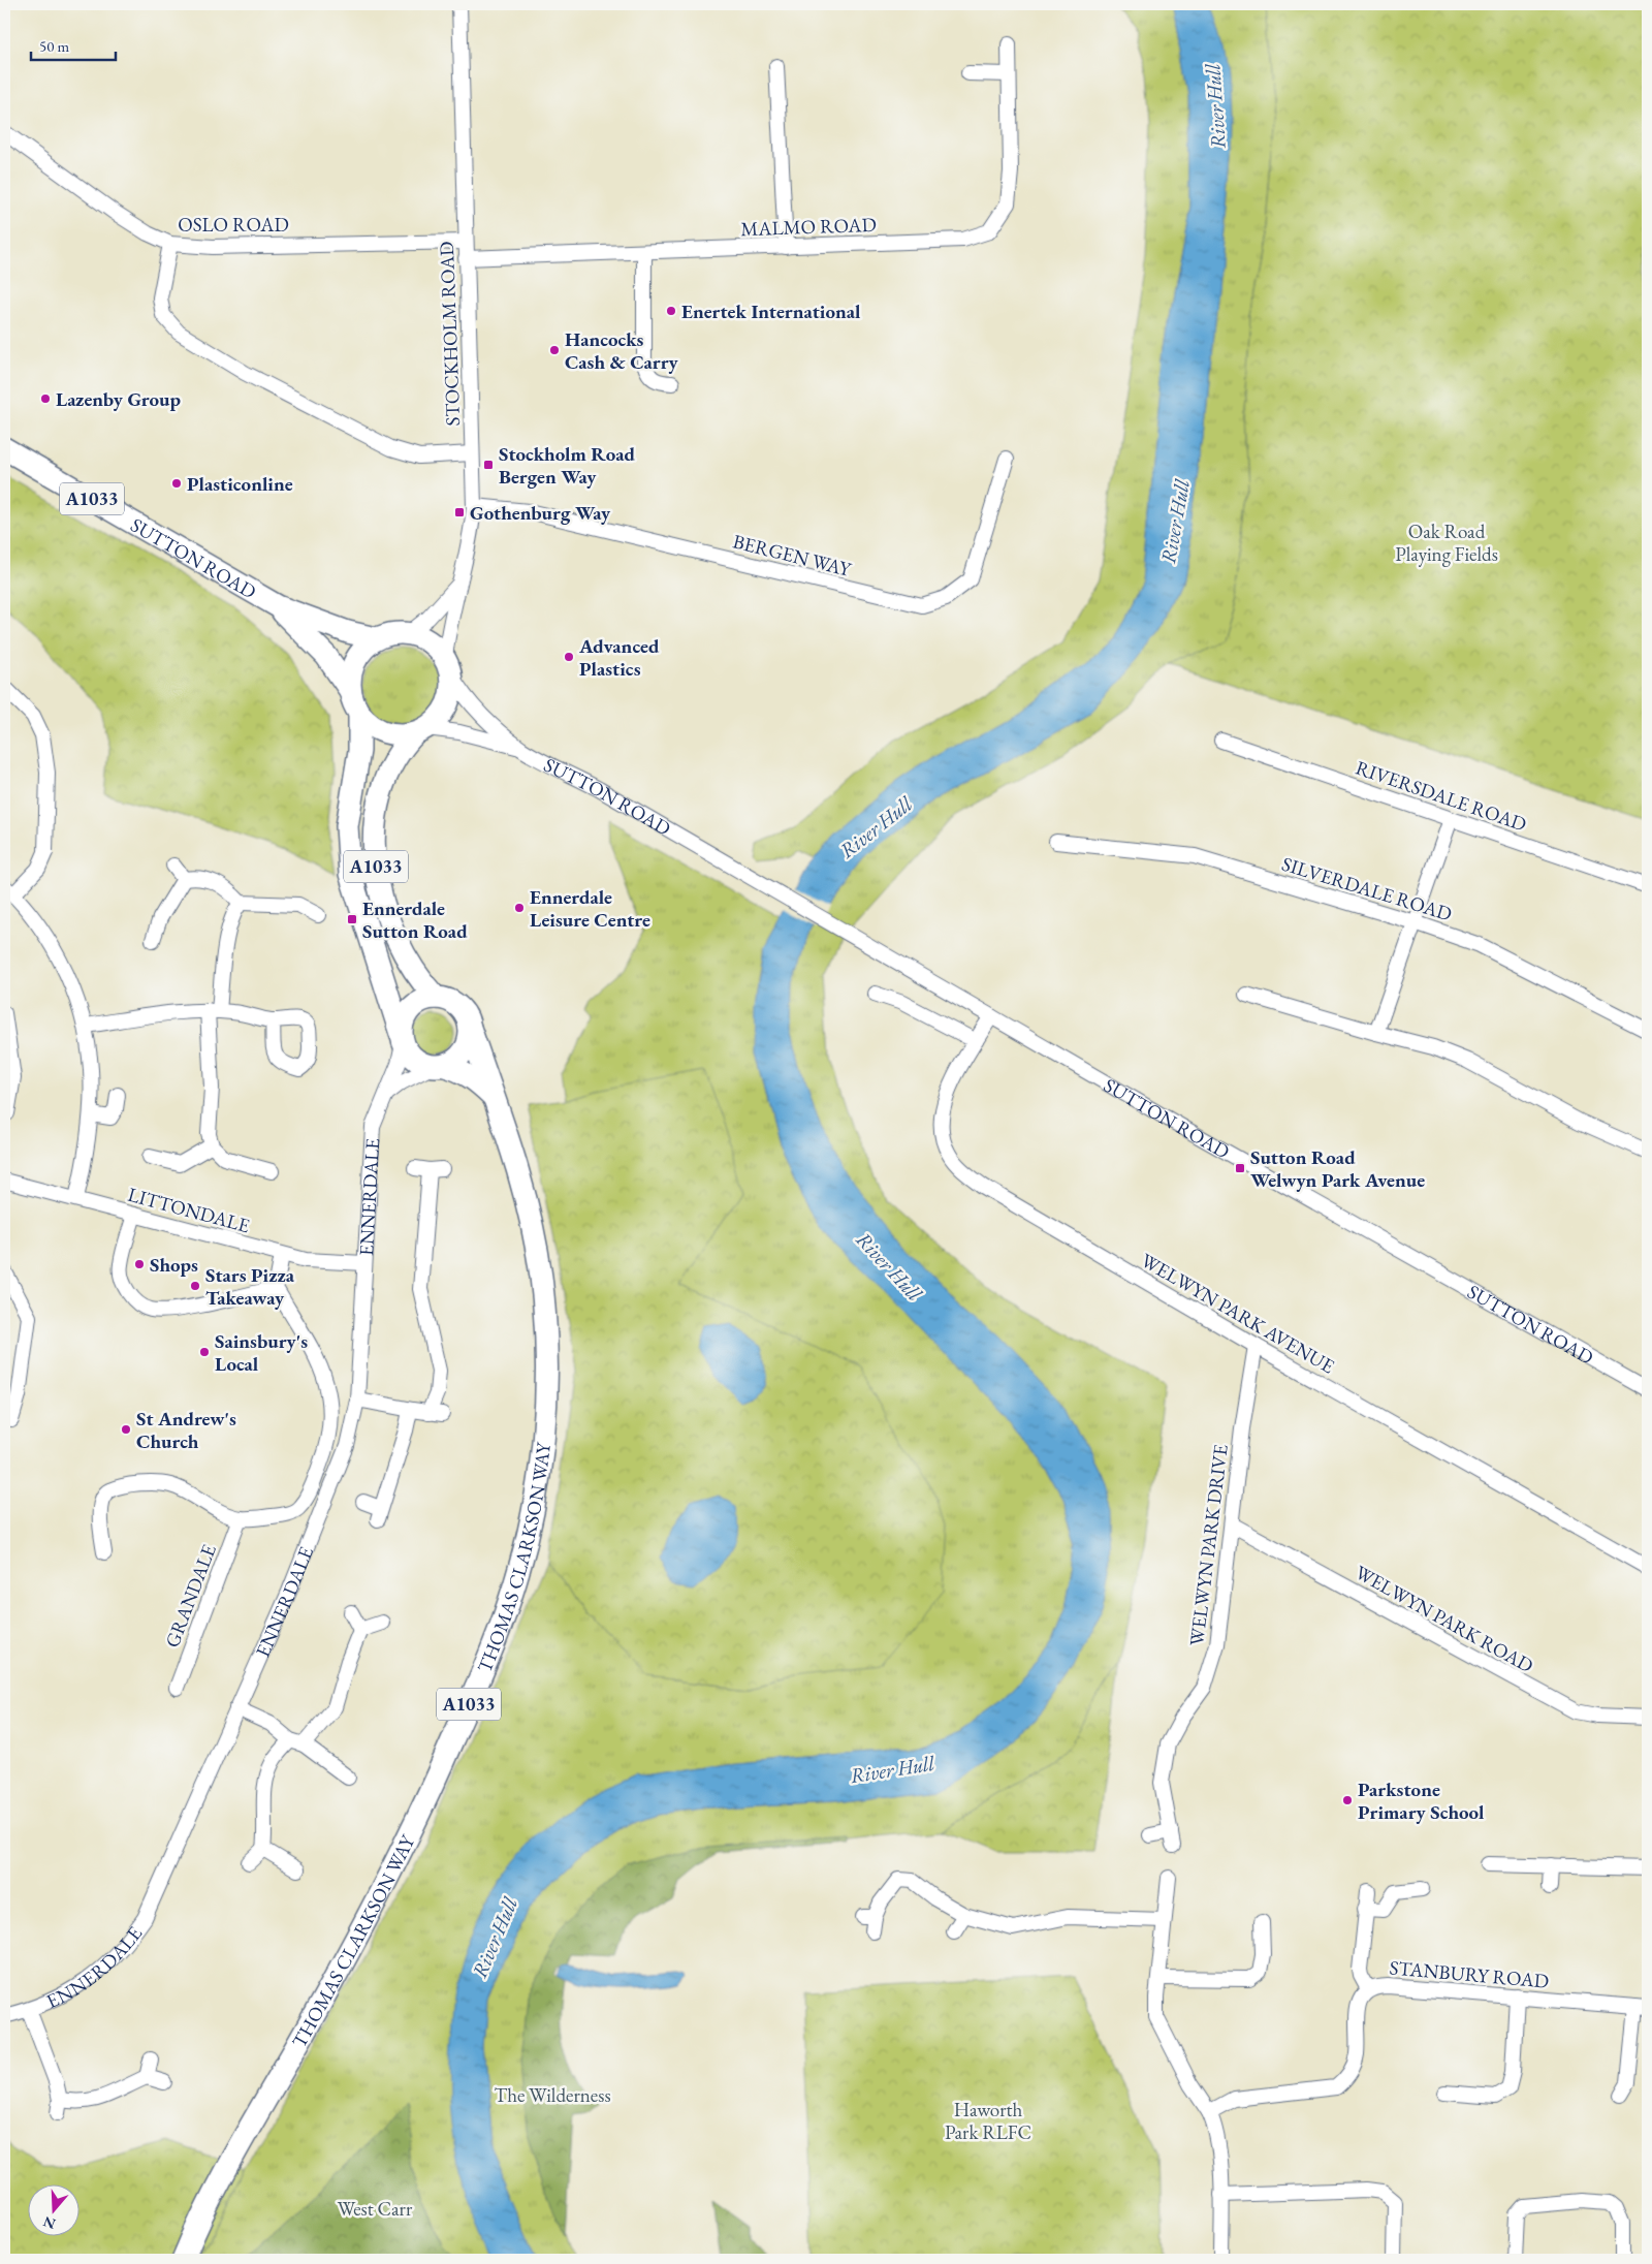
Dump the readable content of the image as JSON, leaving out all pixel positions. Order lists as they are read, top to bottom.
{
  "streets": {
    "highway": ["A1033", "SUTTON ROAD", "THOMAS CLARKSON WAY"],
    "street": [
      "OSLO ROAD",
      "MALMO ROAD",
      "STOCKHOLM ROAD",
      "BERGEN WAY",
      "RIVERSDALE ROAD",
      "SILVERDALE ROAD",
      "ENNERDALE",
      "LITTONDALE",
      "WELWYN PARK AVENUE",
      "WELWYN PARK DRIVE",
      "GRANDALE",
      "WELWYN PARK ROAD",
      "STANBURY ROAD"
    ]
  },
  "crossings": [
    ["OSLO ROAD", "STOCKHOLM ROAD"],
    ["MALMO ROAD", "STOCKHOLM ROAD"],
    ["STOCKHOLM ROAD", "A1033"],
    ["STOCKHOLM ROAD", "BERGEN WAY"],
    ["STOCKHOLM ROAD", "SUTTON ROAD"],
    ["A1033", "SUTTON ROAD"],
    ["A1033", "ENNERDALE"],
    ["A1033", "THOMAS CLARKSON WAY"],
    ["SUTTON ROAD", "WELWYN PARK AVENUE"],
    ["ENNERDALE", "LITTONDALE"],
    ["WELWYN PARK AVENUE", "WELWYN PARK DRIVE"],
    ["WELWYN PARK DRIVE", "WELWYN PARK ROAD"]
  ],
  "water": ["River Hull"],
  "parks": [
    "Oak Road Playing Fields",
    "The Wilderness",
    "Haworth Park RLFC",
    "West Carr"
  ],
  "places": {
    "other": [
      "Enertek International",
      "Hancocks Cash & Carry",
      "Lazenby Group",
      "Plasticonline",
      "Advanced Plastics",
      "Ennerdale Leisure Centre",
      "Shops",
      "Stars Pizza Takeaway",
      "Sainsbury's Local",
      "St Andrew's Church",
      "Parkstone Primary School"
    ],
    "transit": [
      "Stockholm Road Bergen Way",
      "Gothenburg Way",
      "Ennerdale Sutton Road",
      "Sutton Road Welwyn Park Avenue"
    ]
  },
  "scale_bar": "50 m",
  "north": "bottom"
}
